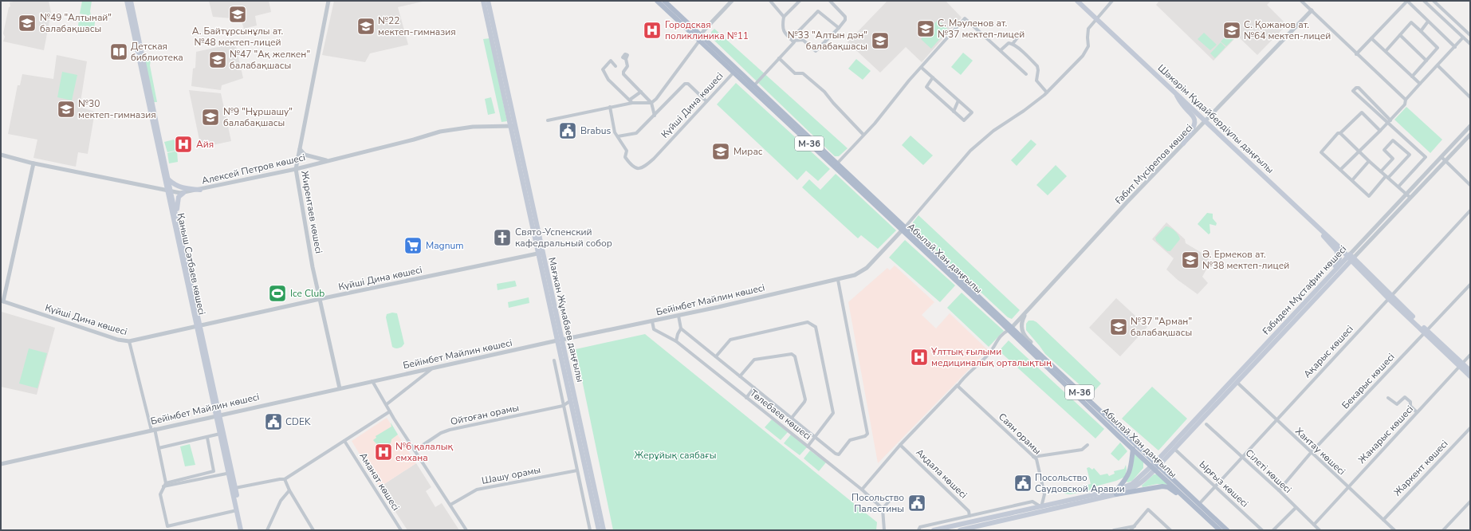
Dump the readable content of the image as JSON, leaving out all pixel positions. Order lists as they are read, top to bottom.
{
  "streets": {
    "main road": [
      "Шәкәрім Құдайбердіұлы даңғылы",
      "M-36",
      "Абылай Хан даңғылы",
      "Қаныш Сәтбаев көшесі",
      "Ғабиден Мұстафин көшесі",
      "Мағжан Жұмабаев даңғылы"
    ],
    "street": [
      "Күйші Дина көшесі",
      "Ғабит Мүсірепов көшесі",
      "Алексей Петров көшесі",
      "Жирентаев көшесі",
      "Бейімбет Майлин көшесі",
      "Ақарыс көшесі",
      "Бекарыс көшесі",
      "Ойтоған орамы",
      "Төлебаев көшесі",
      "Саян орамы",
      "Жанарыс көшесі",
      "Хантау көшесі",
      "Жаркент көшесі",
      "Сілеті көшесі",
      "Ақдала көшесі",
      "Шашу орамы",
      "Аманат көшесі",
      "Ырғыз көшесі"
    ]
  },
  "crossings": [
    ["Күйші Дина көшесі", "Жирентаев көшесі"],
    ["Күйші Дина көшесі", "Абылай Хан даңғылы"],
    ["Күйші Дина көшесі", "Қаныш Сәтбаев көшесі"],
    ["Күйші Дина көшесі", "Мағжан Жұмабаев даңғылы"],
    ["Шәкәрім Құдайбердіұлы даңғылы", "Ғабит Мүсірепов көшесі"],
    ["Шәкәрім Құдайбердіұлы даңғылы", "Ғабиден Мұстафин көшесі"],
    ["Шәкәрім Құдайбердіұлы даңғылы", "Ақарыс көшесі"],
    ["Шәкәрім Құдайбердіұлы даңғылы", "Бекарыс көшесі"],
    ["Шәкәрім Құдайбердіұлы даңғылы", "Жанарыс көшесі"],
    ["Ғабит Мүсірепов көшесі", "Абылай Хан даңғылы"],
    ["Алексей Петров көшесі", "Жирентаев көшесі"],
    ["Алексей Петров көшесі", "Қаныш Сәтбаев көшесі"],
    ["Алексей Петров көшесі", "Мағжан Жұмабаев даңғылы"],
    ["Жирентаев көшесі", "Бейімбет Майлин көшесі"],
    ["Абылай Хан даңғылы", "Ғабиден Мұстафин көшесі"],
    ["Абылай Хан даңғылы", "Бейімбет Майлин көшесі"],
    ["Абылай Хан даңғылы", "Ақарыс көшесі"],
    ["Қаныш Сәтбаев көшесі", "Бейімбет Майлин көшесі"],
    ["Ғабиден Мұстафин көшесі", "Хантау көшесі"],
    ["Ғабиден Мұстафин көшесі", "Ырғыз көшесі"],
    ["Бейімбет Майлин көшесі", "Мағжан Жұмабаев даңғылы"],
    ["Бейімбет Майлин көшесі", "Төлебаев көшесі"],
    ["Ақарыс көшесі", "Хантау көшесі"],
    ["Ақарыс көшесі", "Сілеті көшесі"],
    ["Ақарыс көшесі", "Ырғыз көшесі"],
    ["Бекарыс көшесі", "Хантау көшесі"],
    ["Бекарыс көшесі", "Сілеті көшесі"],
    ["Жанарыс көшесі", "Хантау көшесі"],
    ["Жанарыс көшесі", "Сілеті көшесі"],
    ["Хантау көшесі", "Жаркент көшесі"]
  ],
  "parks": ["Жерұйық саябағы"],
  "places": {
    "school or university": [
      "А. Байтұрсынұлы ат. №48 мектеп-лицей",
      "№49 \"Алтынай\" балабақшасы",
      "№22 мектеп-гимназия",
      "С. Мәуленов ат. №37 мектеп-лицей",
      "С. Қожанов ат. №64 мектеп-лицей",
      "№33 \"Алтын дән\" балабақшасы",
      "№47 \"Ақ желкен\" балабақшасы",
      "№30 мектеп-гимназия",
      "№9 \"Нұршашу\" балабақшасы",
      "Мирас",
      "Ә. Ермеков ат. №38 мектеп-лицей",
      "№37 \"Арман\" балабақшасы"
    ],
    "hospital": [
      "Городская поликлиника №11",
      "Айя",
      "Ұлттық ғылыми медициналық орталықтың",
      "№6 қалалық емхана"
    ],
    "library": ["Детская библиотека"],
    "public building": [
      "Brabus",
      "CDEK",
      "Посольство Саудовской Аравии",
      "Посольство Палестины"
    ],
    "church": ["Свято-Успенский кафедральный собор"],
    "supermarket": ["Magnum"],
    "sports": ["Ice Club"]
  }
}
